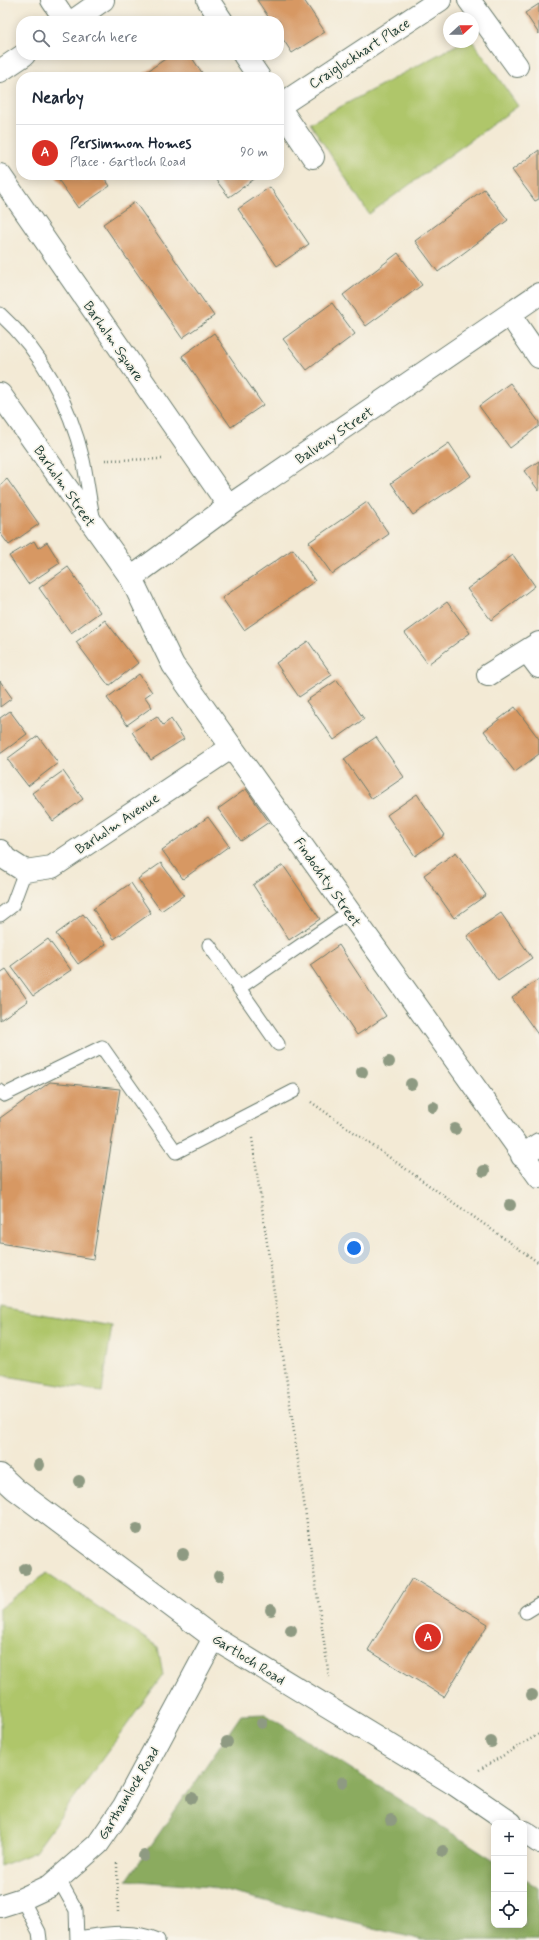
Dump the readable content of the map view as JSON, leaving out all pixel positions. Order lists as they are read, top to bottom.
{
  "streets": {
    "street": [
      "Craiglockhart Place",
      "Barholm Square",
      "Balveny Street",
      "Barholm Street",
      "Barholm Avenue",
      "Findochty Street",
      "Gartloch Road",
      "Garthamlock Road"
    ]
  },
  "crossings": [
    ["Barholm Square", "Balveny Street"],
    ["Balveny Street", "Barholm Street"],
    ["Balveny Street", "Findochty Street"],
    ["Barholm Street", "Findochty Street"],
    ["Barholm Avenue", "Findochty Street"],
    ["Gartloch Road", "Garthamlock Road"]
  ],
  "north": "right",
  "page": {
    "search": "Search here",
    "heading": "Nearby",
    "list": [
      {
        "mark": "A",
        "name": "Persimmon Homes",
        "note": "Place · Gartloch Road",
        "value": "90 m"
      }
    ],
    "pins": "A",
    "map_buttons": ["+", "−"]
  }
}
